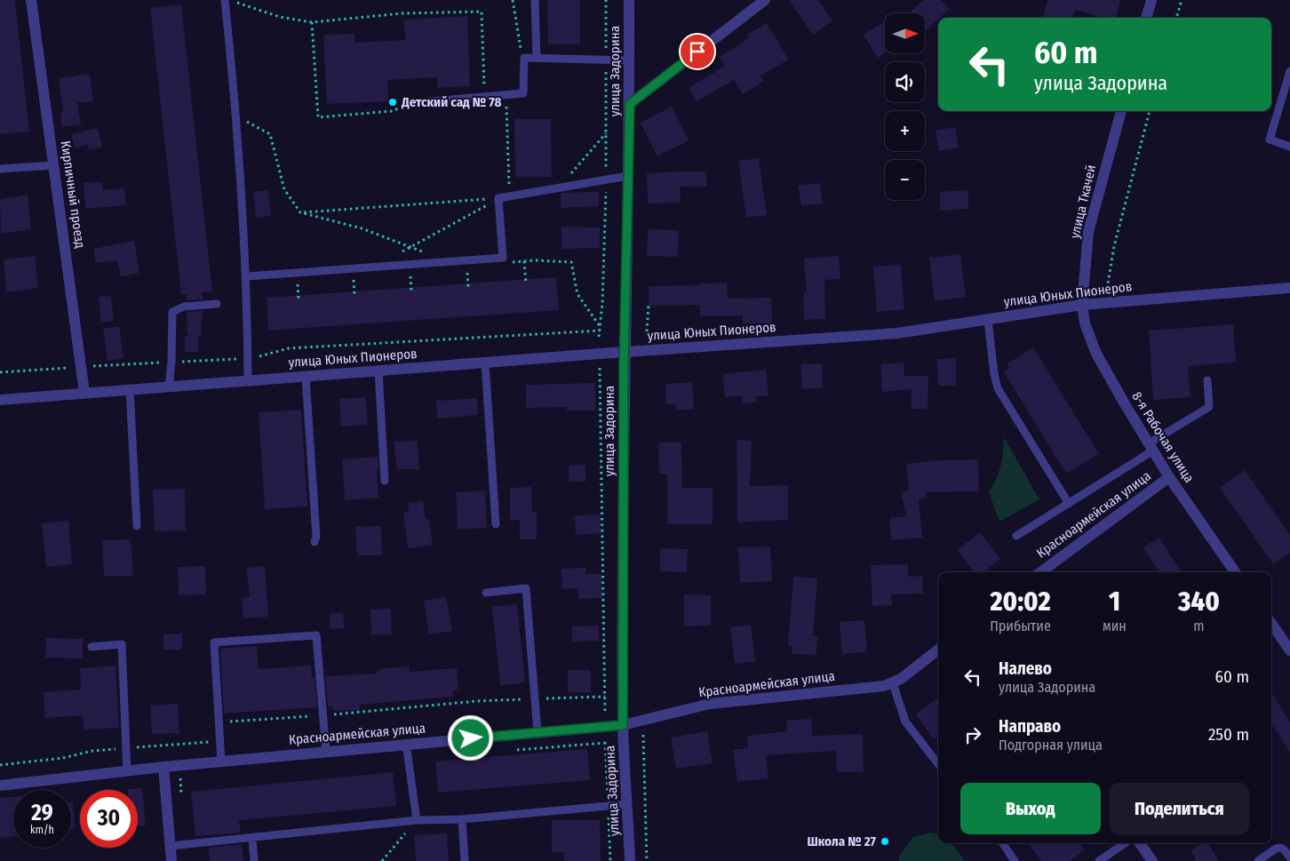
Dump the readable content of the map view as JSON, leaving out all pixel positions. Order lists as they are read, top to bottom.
{
  "streets": {
    "street": [
      "улица Задорина",
      "Кирпичный проезд",
      "улица Ткачей",
      "улица Юных Пионеров",
      "8-я Рабочая улица",
      "Красноармейская улица"
    ]
  },
  "crossings": [
    ["улица Задорина", "улица Юных Пионеров"],
    ["улица Задорина", "Красноармейская улица"],
    ["Кирпичный проезд", "улица Юных Пионеров"],
    ["улица Ткачей", "улица Юных Пионеров"],
    ["улица Ткачей", "8-я Рабочая улица"],
    ["улица Юных Пионеров", "8-я Рабочая улица"],
    ["8-я Рабочая улица", "Красноармейская улица"]
  ],
  "places": ["Детский сад № 78", "Школа № 27"],
  "north": "right",
  "page": {
    "map_buttons": ["+", "−"],
    "turn": ["60 m", "улица Задорина"],
    "eta": [
      "20:02",
      "Прибытие",
      "1",
      "мин",
      "340",
      "m"
    ],
    "list": [
      {
        "name": "Налево",
        "note": "улица Задорина",
        "value": "60 m"
      },
      {
        "name": "Направо",
        "note": "Подгорная улица",
        "value": "250 m"
      }
    ],
    "buttons": ["Выход", "Поделиться"],
    "speed": "29 km/h",
    "limit": "30"
  }
}
